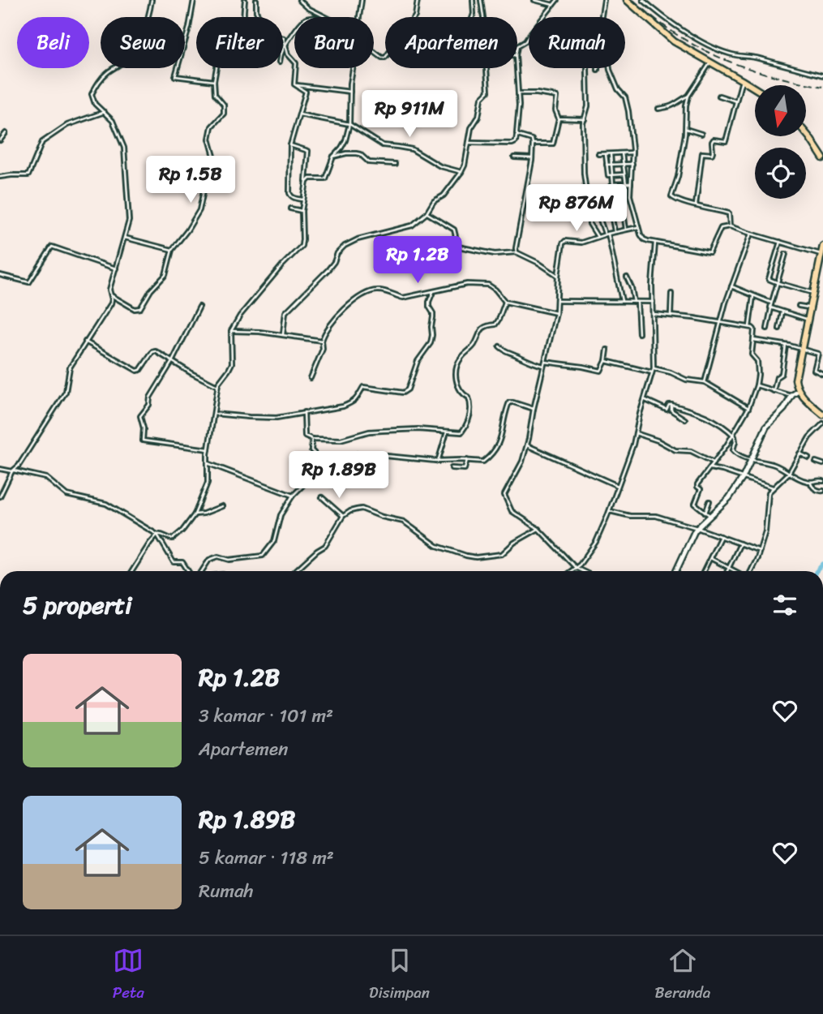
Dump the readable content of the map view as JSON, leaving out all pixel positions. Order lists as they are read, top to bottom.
{
  "north": "bottom",
  "page": {
    "chip": [
      "Beli",
      "Sewa",
      "Filter",
      "Baru",
      "Apartemen",
      "Rumah"
    ],
    "price": [
      "Rp 911M",
      "Rp 1.5B",
      "Rp 876M",
      "Rp 1.2B",
      "Rp 1.89B"
    ],
    "heading": "5 properti",
    "list": [
      {
        "name": "Rp 1.2B",
        "note": "3 kamar · 101 m² · Apartemen"
      },
      {
        "name": "Rp 1.89B",
        "note": "5 kamar · 118 m² · Rumah"
      }
    ],
    "tabs": ["Peta", "Disimpan", "Beranda"]
  }
}
